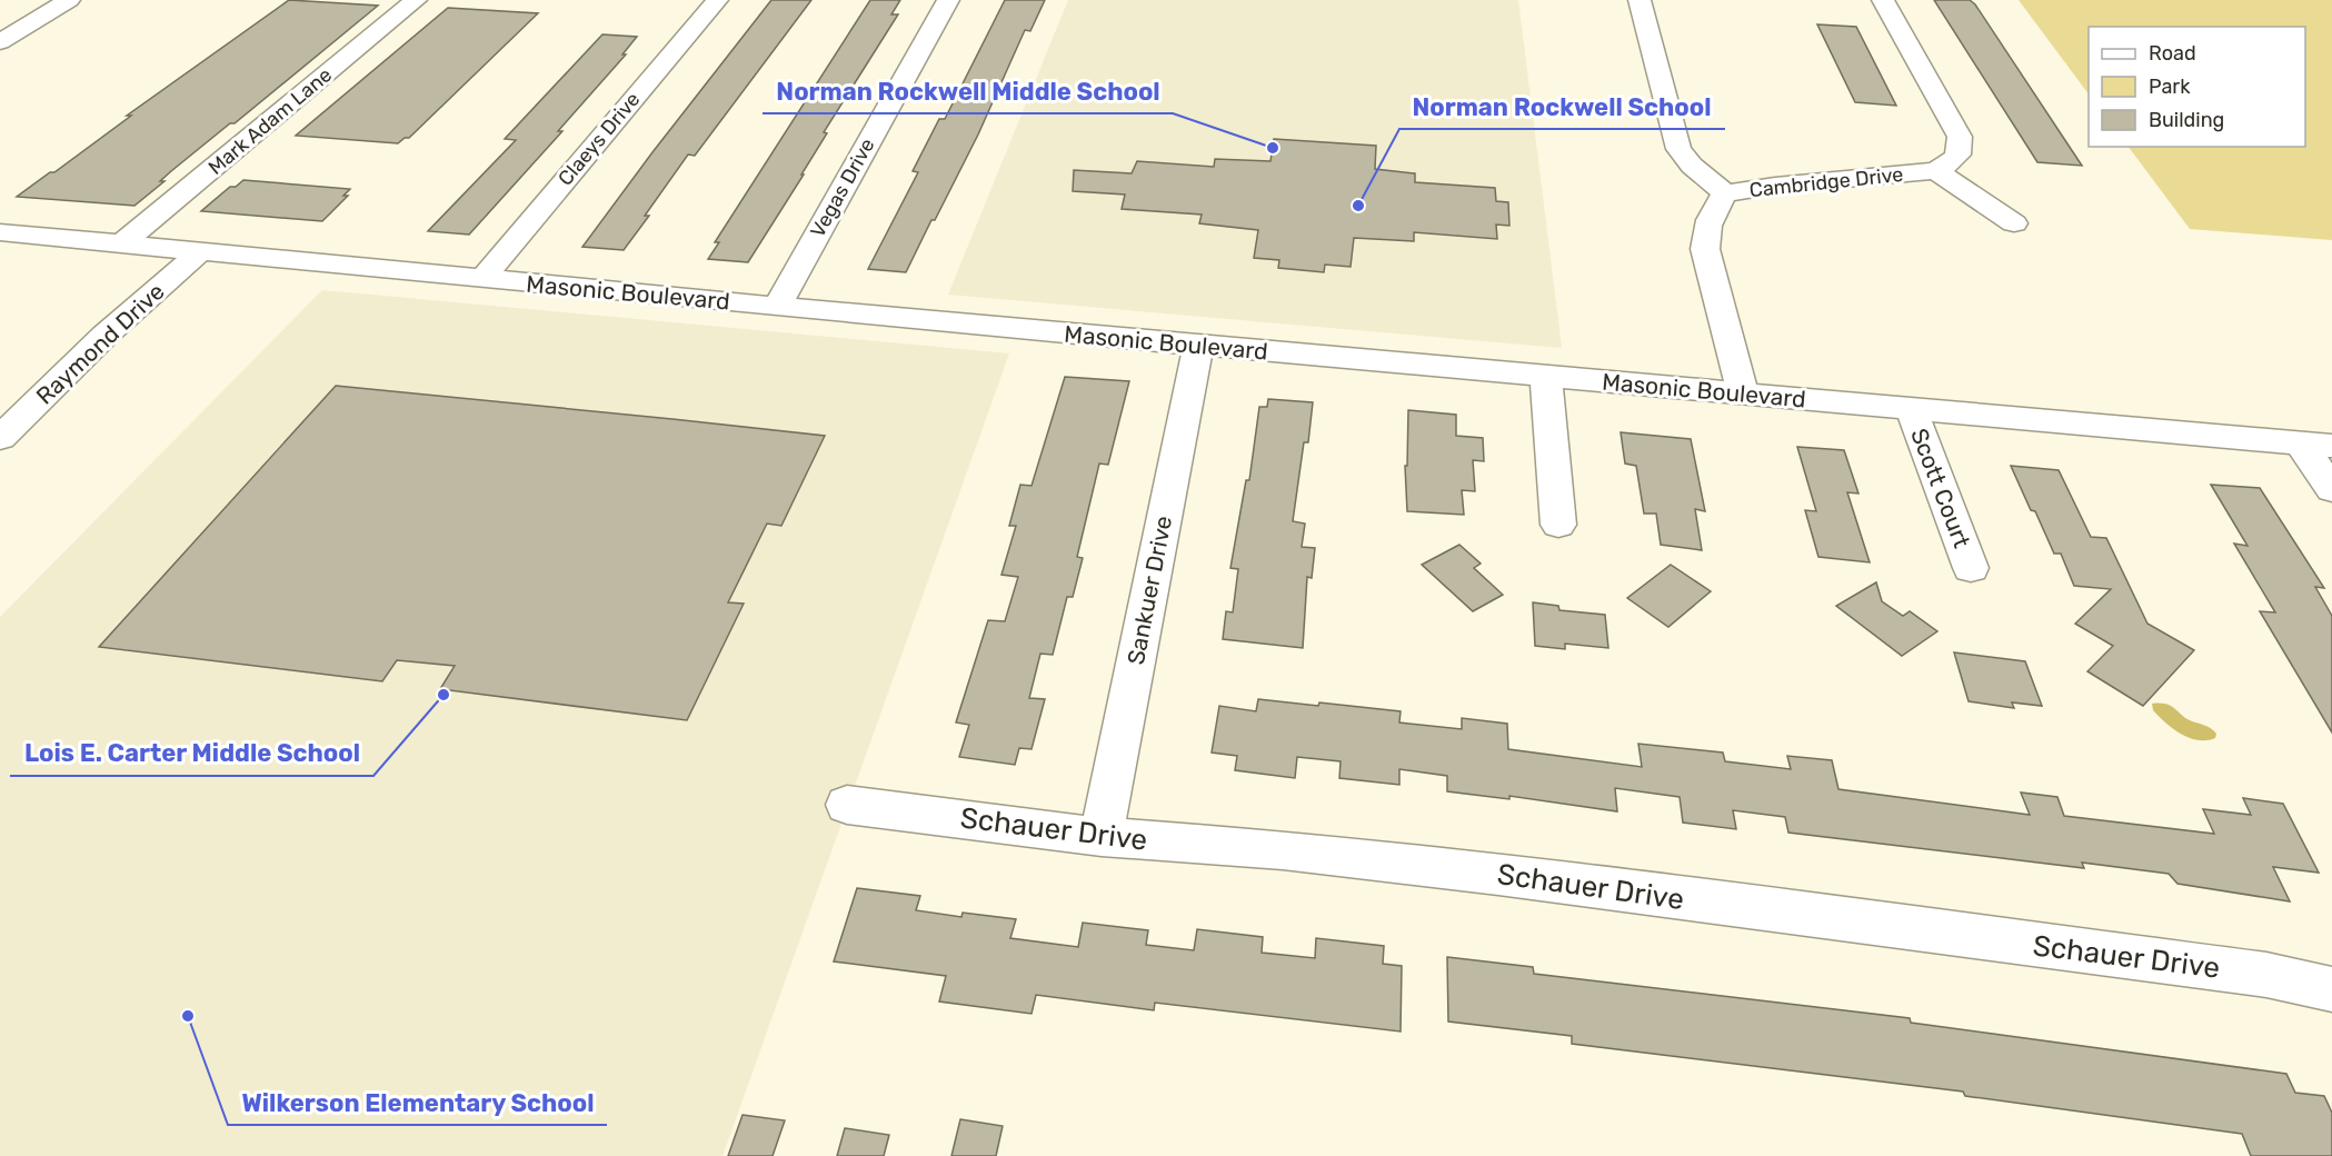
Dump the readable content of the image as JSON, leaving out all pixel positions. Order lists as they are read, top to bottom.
{
  "streets": {
    "street": [
      "Mark Adam Lane",
      "Claeys Drive",
      "Cambridge Drive",
      "Vegas Drive",
      "Masonic Boulevard",
      "Raymond Drive",
      "Scott Court",
      "Sankuer Drive",
      "Schauer Drive"
    ]
  },
  "crossings": [
    ["Mark Adam Lane", "Masonic Boulevard"],
    ["Claeys Drive", "Masonic Boulevard"],
    ["Cambridge Drive", "Masonic Boulevard"],
    ["Vegas Drive", "Masonic Boulevard"],
    ["Masonic Boulevard", "Raymond Drive"],
    ["Masonic Boulevard", "Scott Court"],
    ["Masonic Boulevard", "Sankuer Drive"],
    ["Sankuer Drive", "Schauer Drive"]
  ],
  "places": [
    "Norman Rockwell Middle School",
    "Norman Rockwell School",
    "Lois E. Carter Middle School",
    "Wilkerson Elementary School"
  ],
  "legend": ["Road", "Park", "Building"]
}
